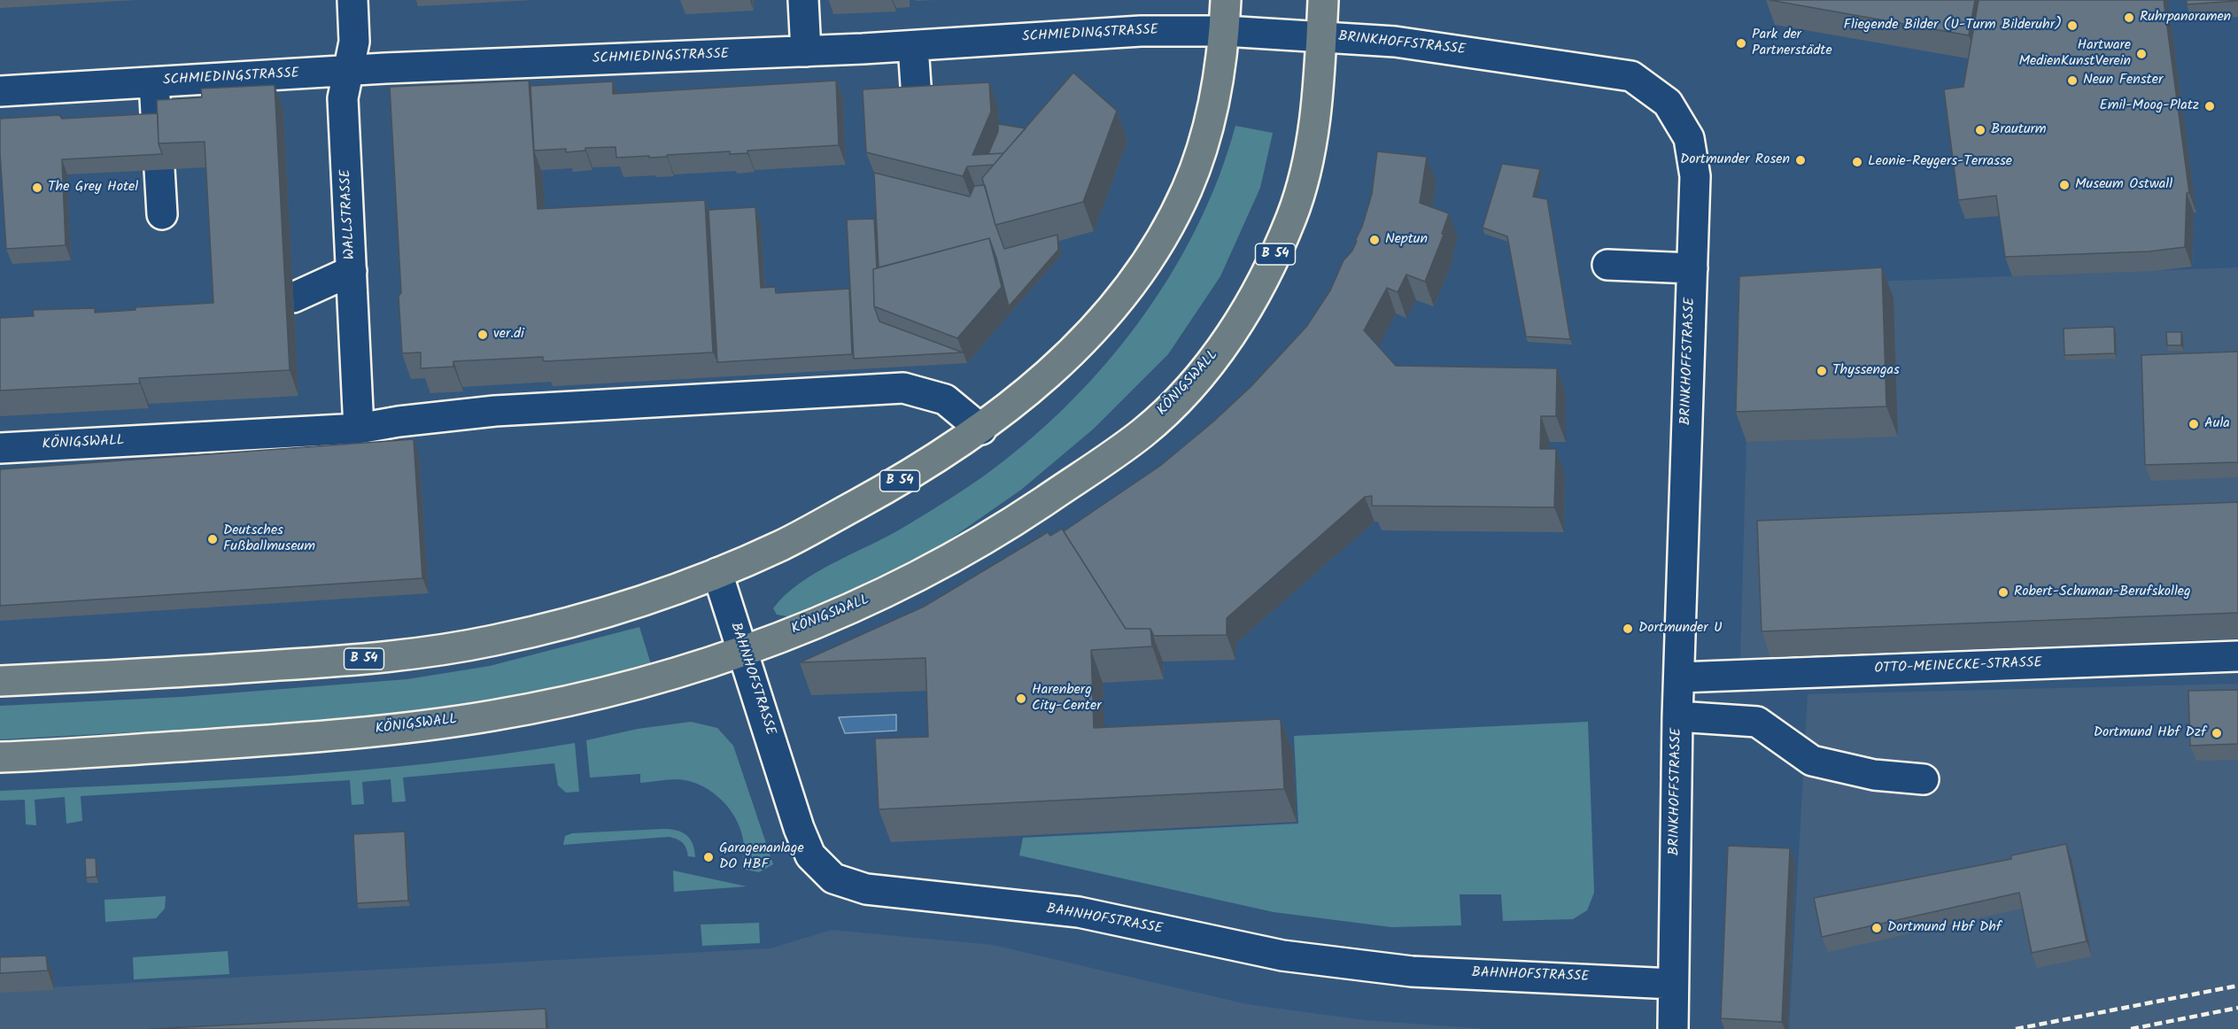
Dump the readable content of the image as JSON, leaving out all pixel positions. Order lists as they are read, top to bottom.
{
  "streets": {
    "main road": ["B 54", "KÖNIGSWALL"],
    "street": [
      "SCHMIEDINGSTRASSE",
      "BRINKHOFFSTRASSE",
      "WALLSTRASSE",
      "OTTO-MEINECKE-STRASSE",
      "BAHNHOFSTRASSE"
    ]
  },
  "crossings": [
    ["SCHMIEDINGSTRASSE", "BRINKHOFFSTRASSE"],
    ["SCHMIEDINGSTRASSE", "WALLSTRASSE"],
    ["SCHMIEDINGSTRASSE", "B 54"],
    ["SCHMIEDINGSTRASSE", "KÖNIGSWALL"],
    ["BRINKHOFFSTRASSE", "KÖNIGSWALL"],
    ["BRINKHOFFSTRASSE", "OTTO-MEINECKE-STRASSE"],
    ["BRINKHOFFSTRASSE", "BAHNHOFSTRASSE"],
    ["WALLSTRASSE", "KÖNIGSWALL"],
    ["B 54", "KÖNIGSWALL"],
    ["B 54", "BAHNHOFSTRASSE"],
    ["KÖNIGSWALL", "BAHNHOFSTRASSE"]
  ],
  "places": [
    "Ruhrpanoramen",
    "Fliegende Bilder (U-Turm Bilderuhr)",
    "Park der Partnerstädte",
    "Hartware MedienKunstVerein",
    "Neun Fenster",
    "Emil-Moog-Platz",
    "Brauturm",
    "Dortmunder Rosen",
    "Leonie-Reygers-Terrasse",
    "Museum Ostwall",
    "The Grey Hotel",
    "Neptun",
    "ver.di",
    "Thyssengas",
    "Aula",
    "Deutsches Fußballmuseum",
    "Robert-Schuman-Berufskolleg",
    "Dortmunder U",
    "Harenberg City-Center",
    "Dortmund Hbf Dzf",
    "Garagenanlage DO HBF",
    "Dortmund Hbf Dhf"
  ]
}
